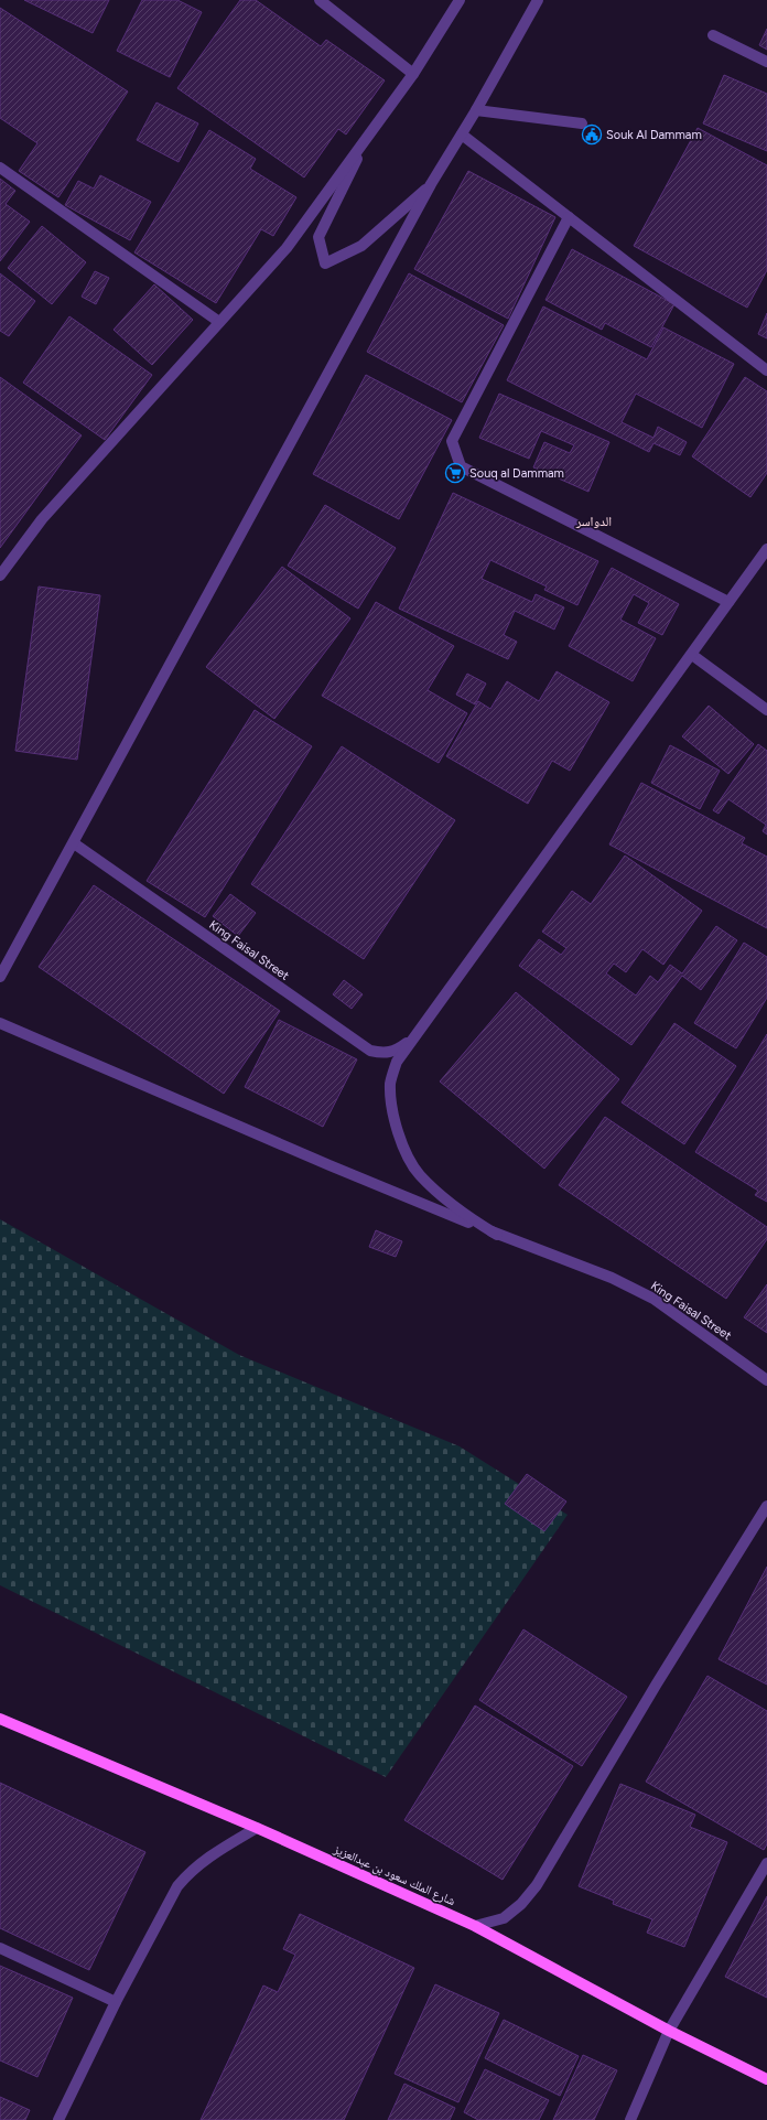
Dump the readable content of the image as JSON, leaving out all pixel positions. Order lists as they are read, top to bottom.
{
  "streets": {
    "main road": ["شارع الملك سعود بن عبدالعزيز"],
    "street": ["King Faisal Street"]
  },
  "districts": ["الدواسر"],
  "places": {
    "public building": ["Souk Al Dammam"],
    "supermarket": ["Souq al Dammam"]
  }
}
